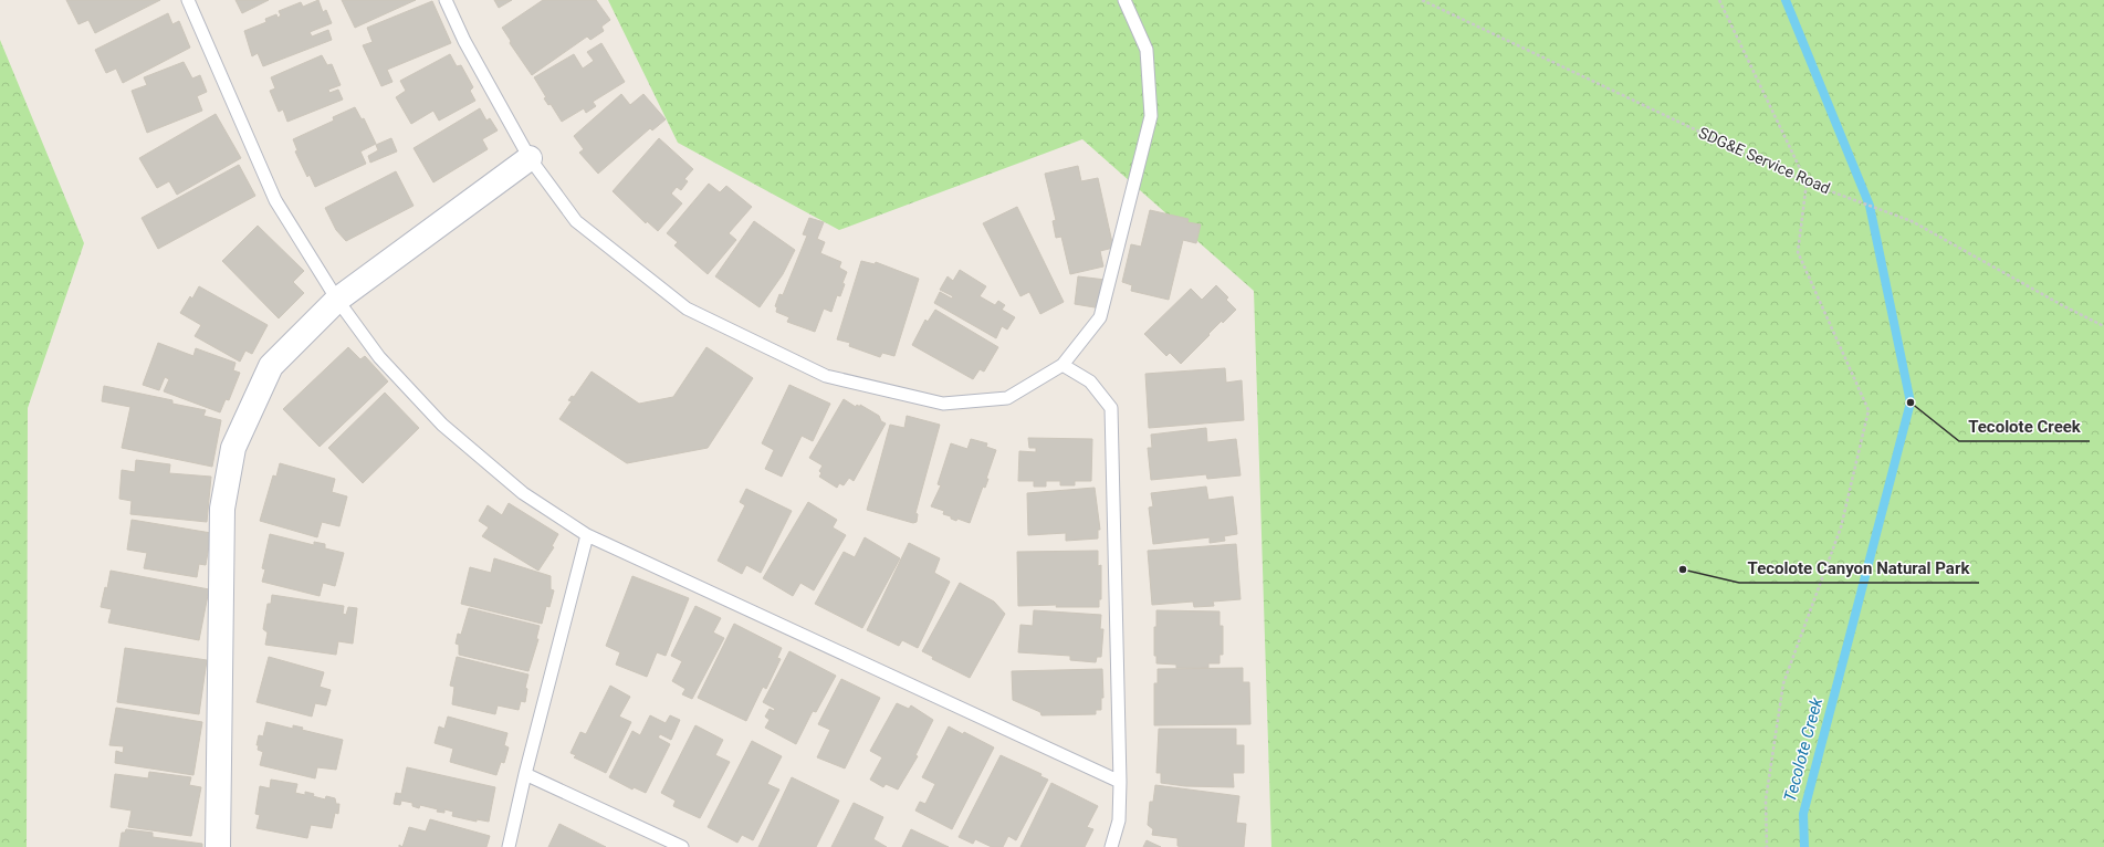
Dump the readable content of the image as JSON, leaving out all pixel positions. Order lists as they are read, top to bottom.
{
  "streets": {
    "path": ["SDG&E Service Road"]
  },
  "water": ["Tecolote Creek"],
  "places": ["Tecolote Creek", "Tecolote Canyon Natural Park"]
}
